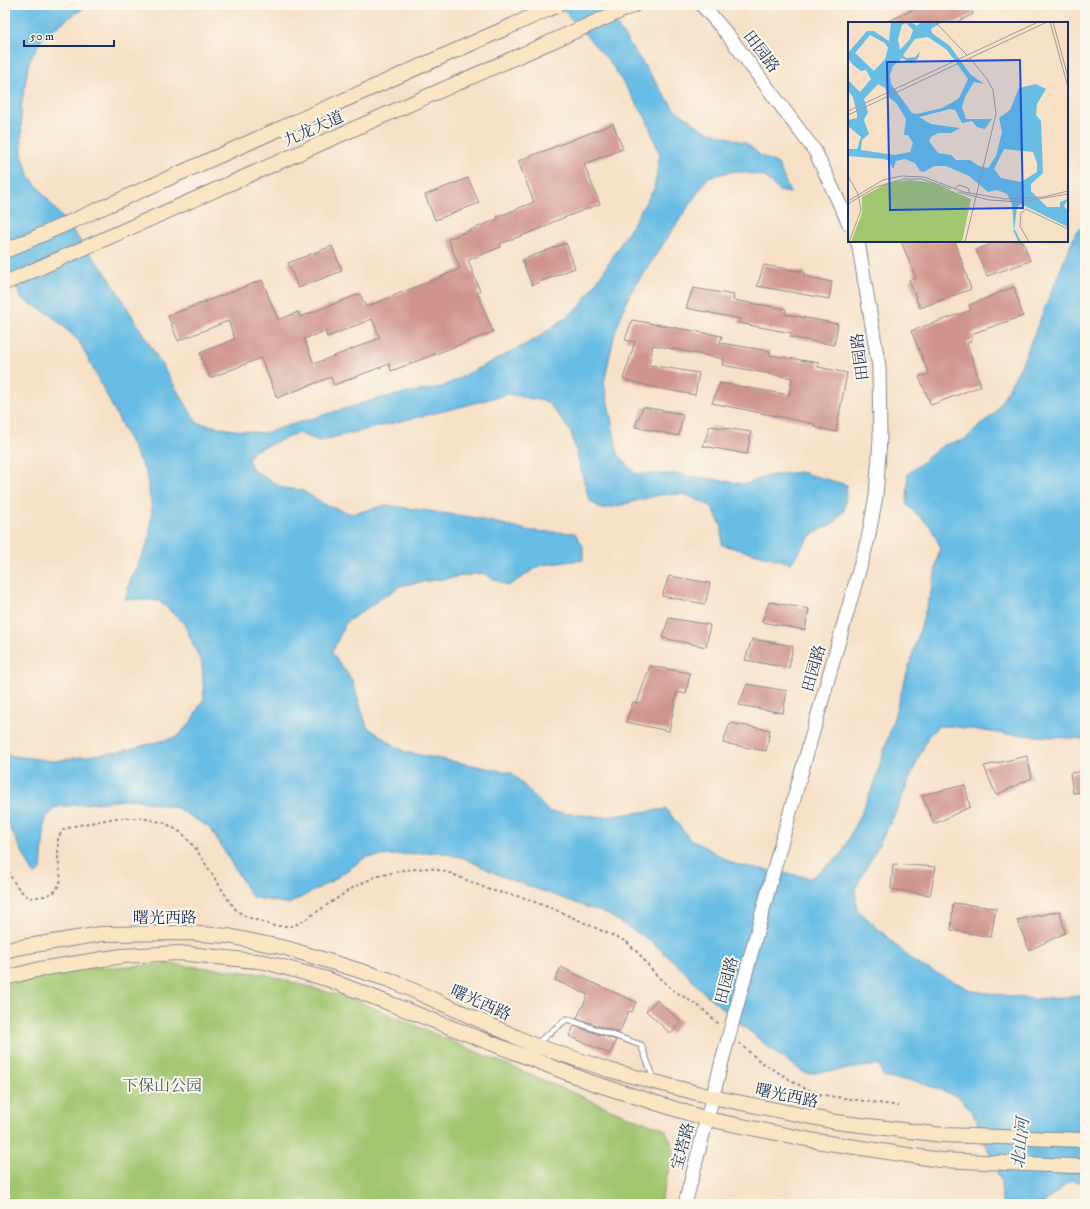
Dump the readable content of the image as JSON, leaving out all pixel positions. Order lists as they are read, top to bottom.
{
  "streets": {
    "main road": ["九龙大道", "曙光西路"],
    "street": ["田园路", "宝塔路"]
  },
  "crossings": [
    ["田园路", "曙光西路"],
    ["田园路", "宝塔路"],
    ["曙光西路", "宝塔路"]
  ],
  "water": ["北山河"],
  "parks": ["下保山公园"],
  "scale_bar": "50 m"
}
